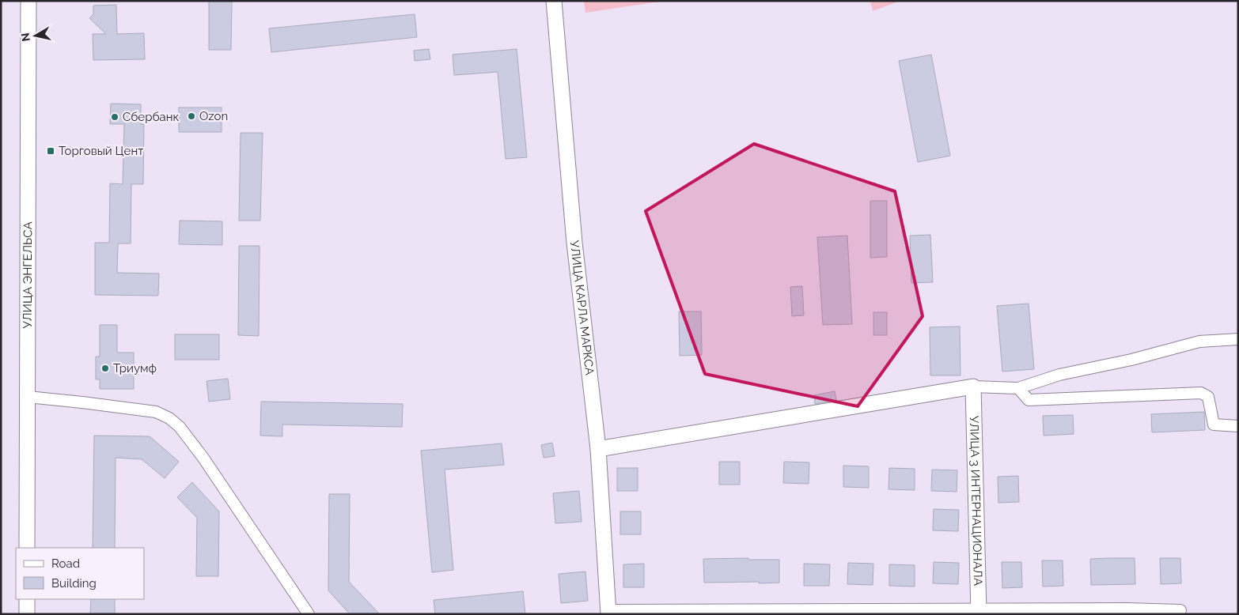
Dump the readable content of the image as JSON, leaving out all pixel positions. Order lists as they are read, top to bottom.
{
  "streets": {
    "main road": ["УЛИЦА ЭНГЕЛЬСА", "УЛИЦА КАРЛА МАРКСА", "УЛИЦА 3 ИНТЕРНАЦИОНАЛА"]
  },
  "places": {
    "other": ["Ozon", "Сбербанк", "Триумф"],
    "transit": ["Торговый Цент"]
  },
  "legend": ["Road", "Building"],
  "north": "left"
}
